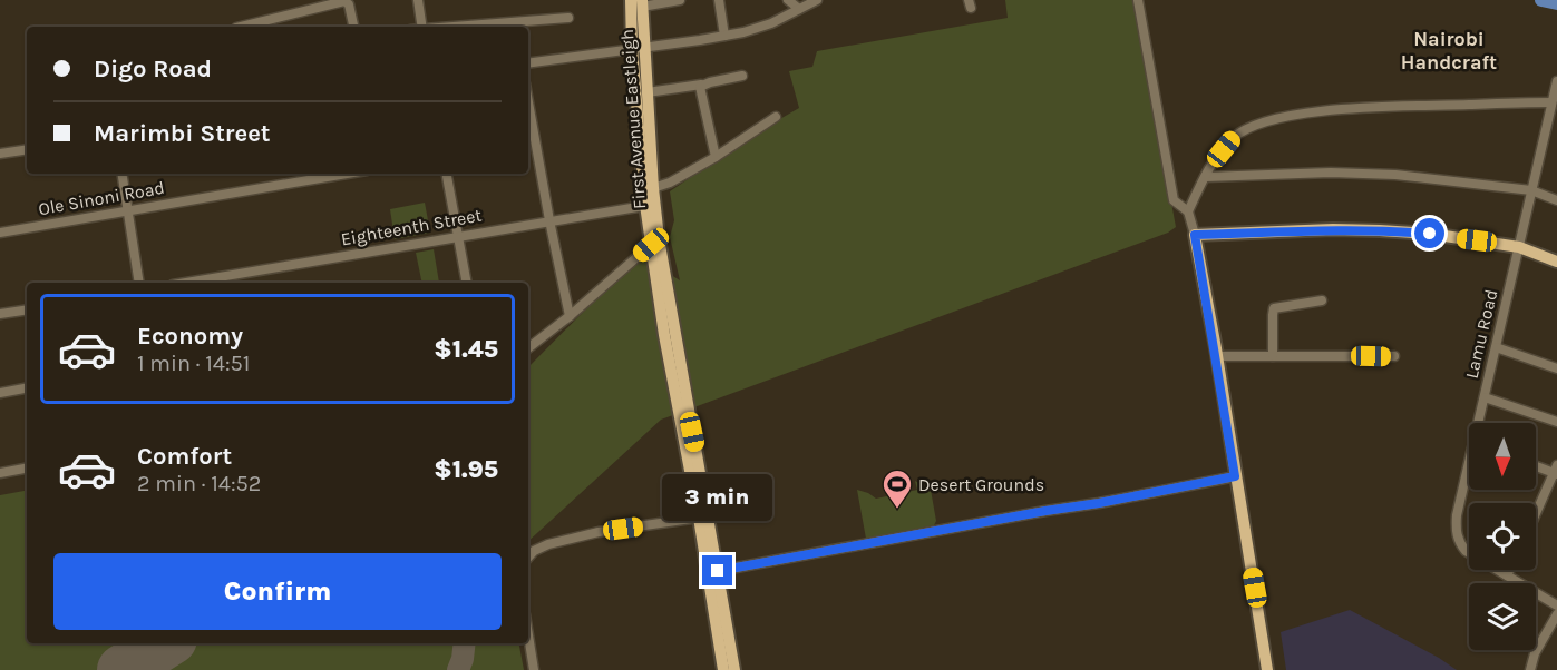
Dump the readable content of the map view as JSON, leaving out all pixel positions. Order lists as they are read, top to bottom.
{
  "streets": {
    "main road": ["First Avenue Eastleigh"],
    "street": ["Ole Sinoni Road", "Eighteenth Street", "Lamu Road"]
  },
  "crossings": [
    ["First Avenue Eastleigh", "Eighteenth Street"]
  ],
  "districts": ["Nairobi Handcraft"],
  "places": {
    "sports": ["Desert Grounds"]
  },
  "north": "bottom",
  "page": {
    "banner": ["Digo Road", "Marimbi Street"],
    "list": [
      {
        "name": "Economy",
        "note": "1 min · 14:51",
        "value": "$1.45"
      },
      {
        "name": "Comfort",
        "note": "2 min · 14:52",
        "value": "$1.95"
      }
    ],
    "bubble": "3 min",
    "buttons": "Confirm"
  }
}
